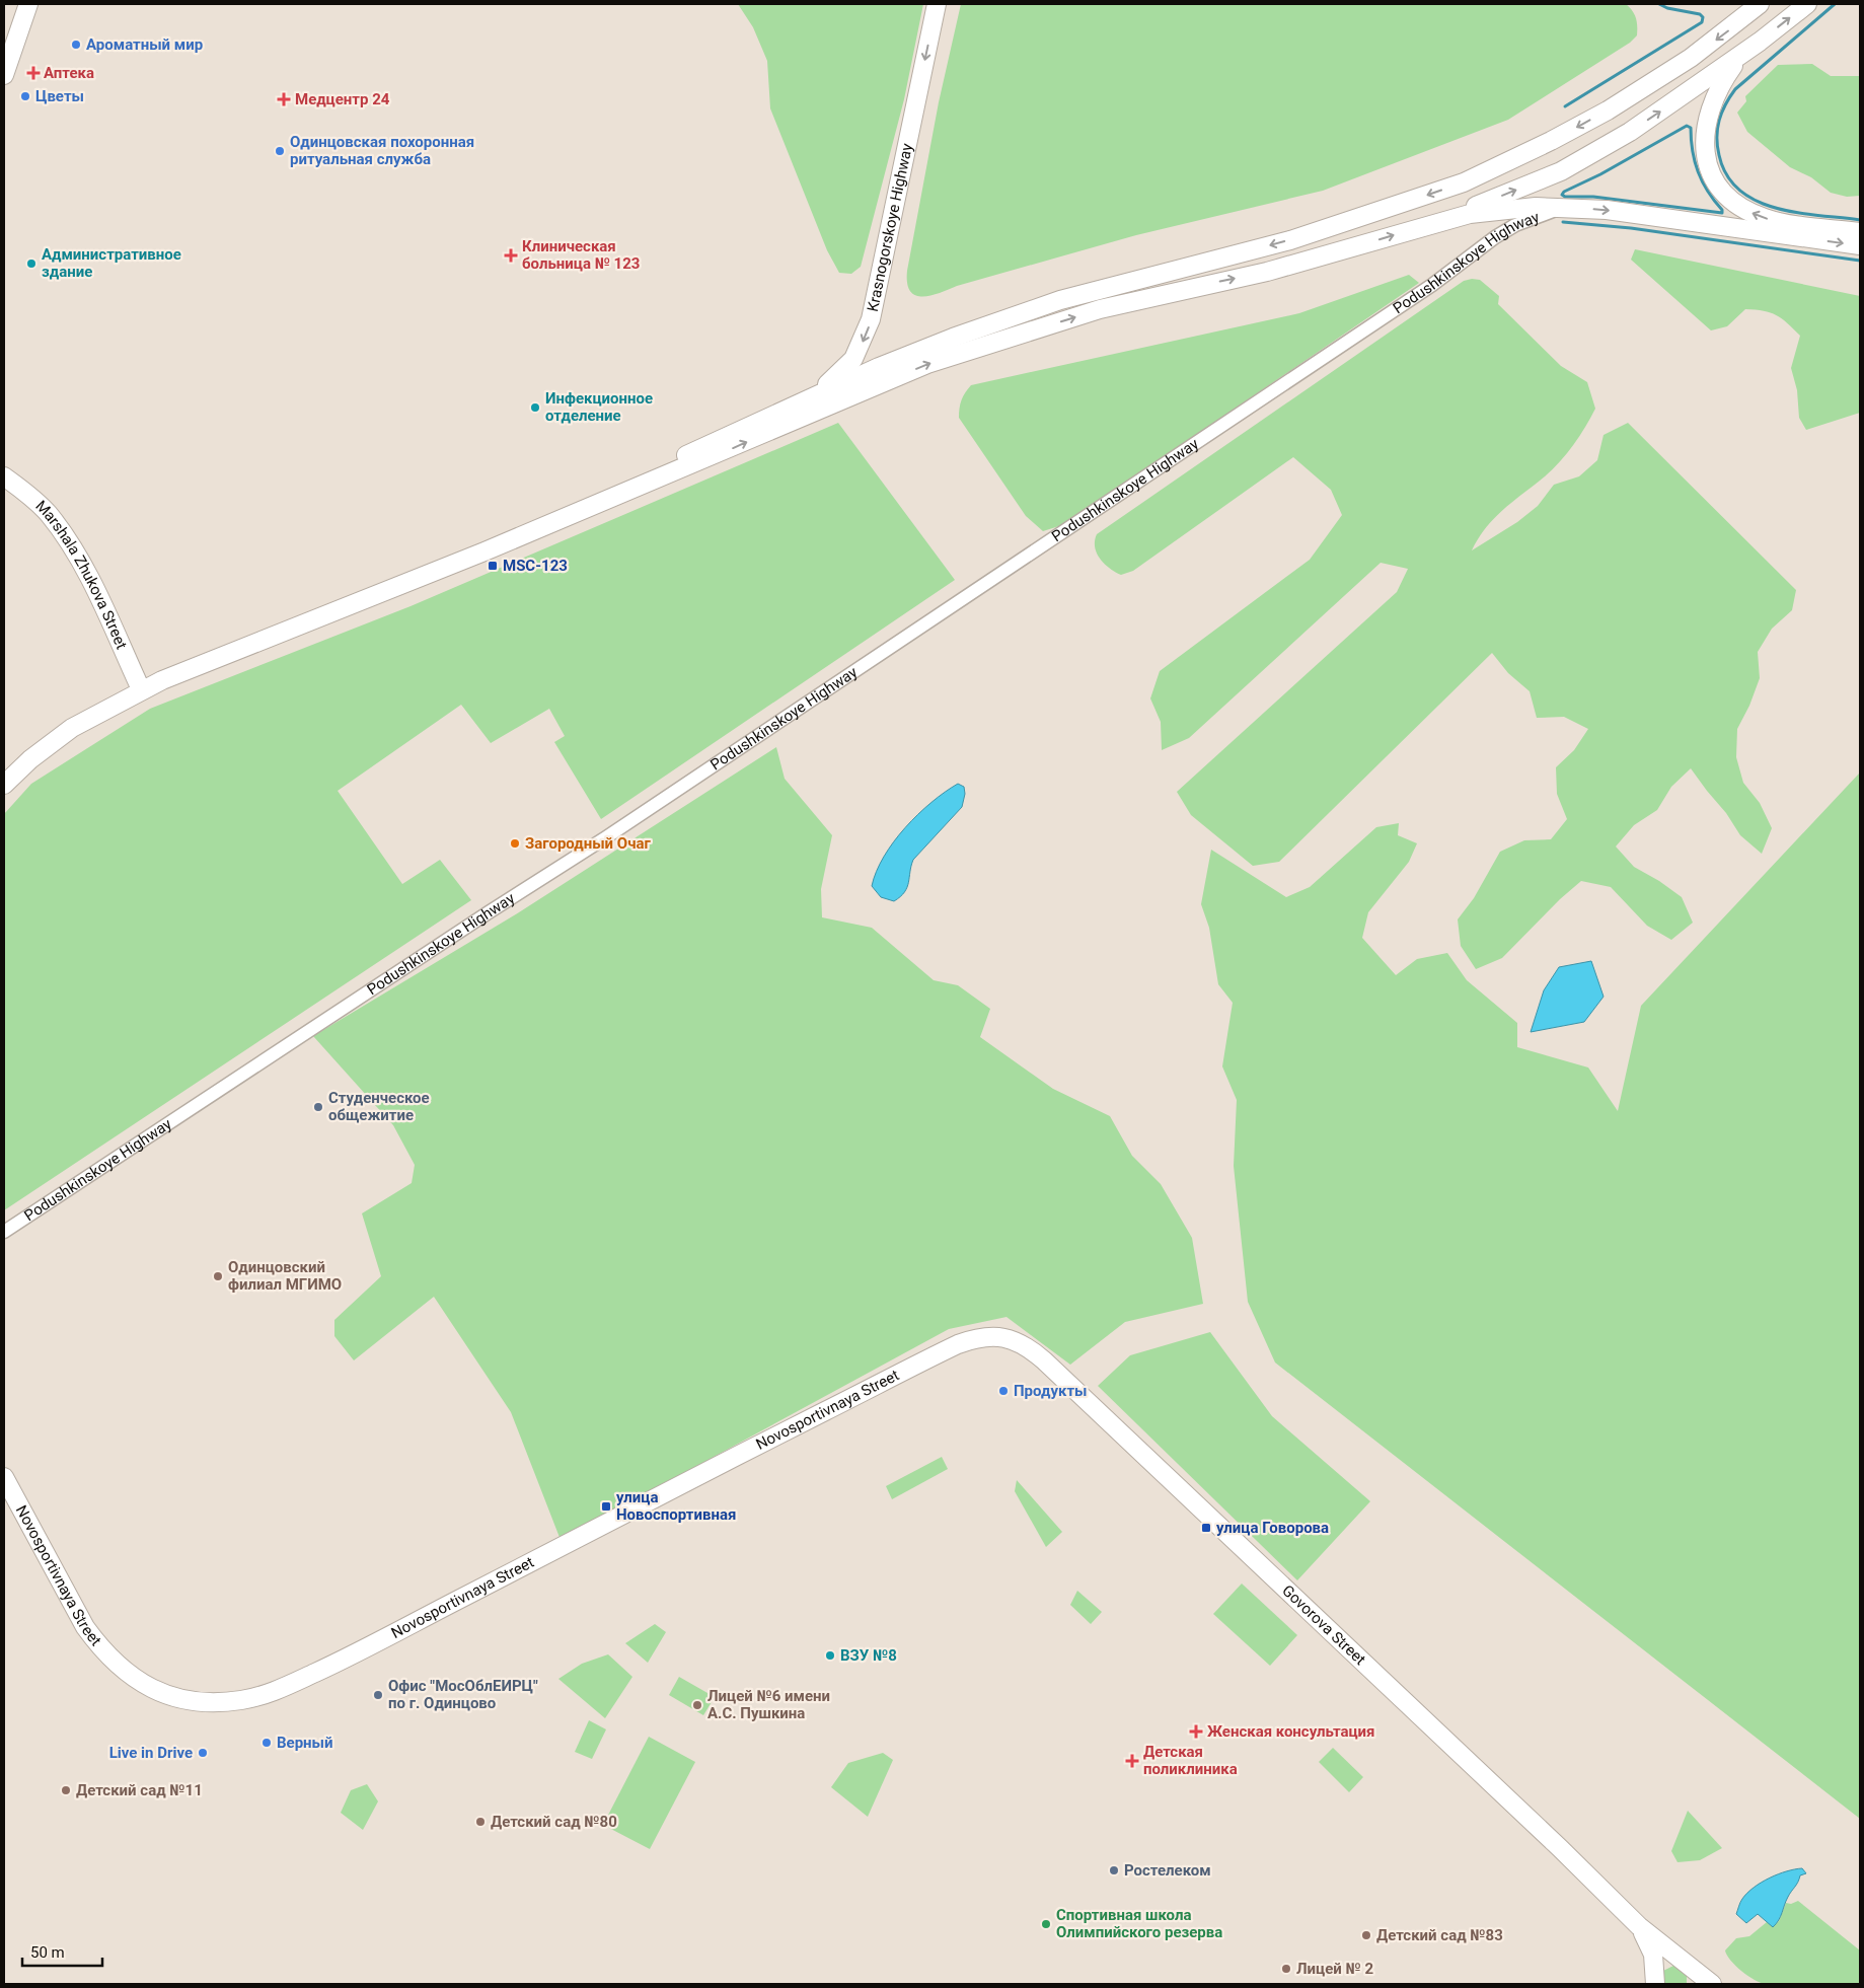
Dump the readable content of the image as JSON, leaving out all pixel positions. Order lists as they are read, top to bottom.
{
  "streets": {
    "main road": [
      "Krasnogorskoye Highway",
      "Marshala Zhukova Street",
      "Novosportivnaya Street",
      "Govorova Street"
    ],
    "street": ["Podushkinskoye Highway"]
  },
  "crossings": [
    ["Novosportivnaya Street", "Govorova Street"]
  ],
  "one_way": ["Krasnogorskoye Highway"],
  "places": {
    "other": [
      "Ароматный мир",
      "Цветы",
      "Одинцовская похоронная ритуальная служба",
      "Административное здание",
      "Инфекционное отделение",
      "Загородный Очаг",
      "Студенческое общежитие",
      "Одинцовский филиал МГИМО",
      "Продукты",
      "ВЗУ №8",
      "Офис \"МосОблЕИРЦ\" по г. Одинцово",
      "Лицей №6 имени А.С. Пушкина",
      "Верный",
      "Live in Drive",
      "Детский сад №11",
      "Детский сад №80",
      "Ростелеком",
      "Спортивная школа Олимпийского резерва",
      "Детский сад №83",
      "Лицей № 2"
    ],
    "health": [
      "Аптека",
      "Медцентр 24",
      "Клиническая больница № 123",
      "Женская консультация",
      "Детская поликлиника"
    ],
    "transit": ["MSC-123", "улица Новоспортивная", "улица Говорова"]
  },
  "scale_bar": "50 m"
}
